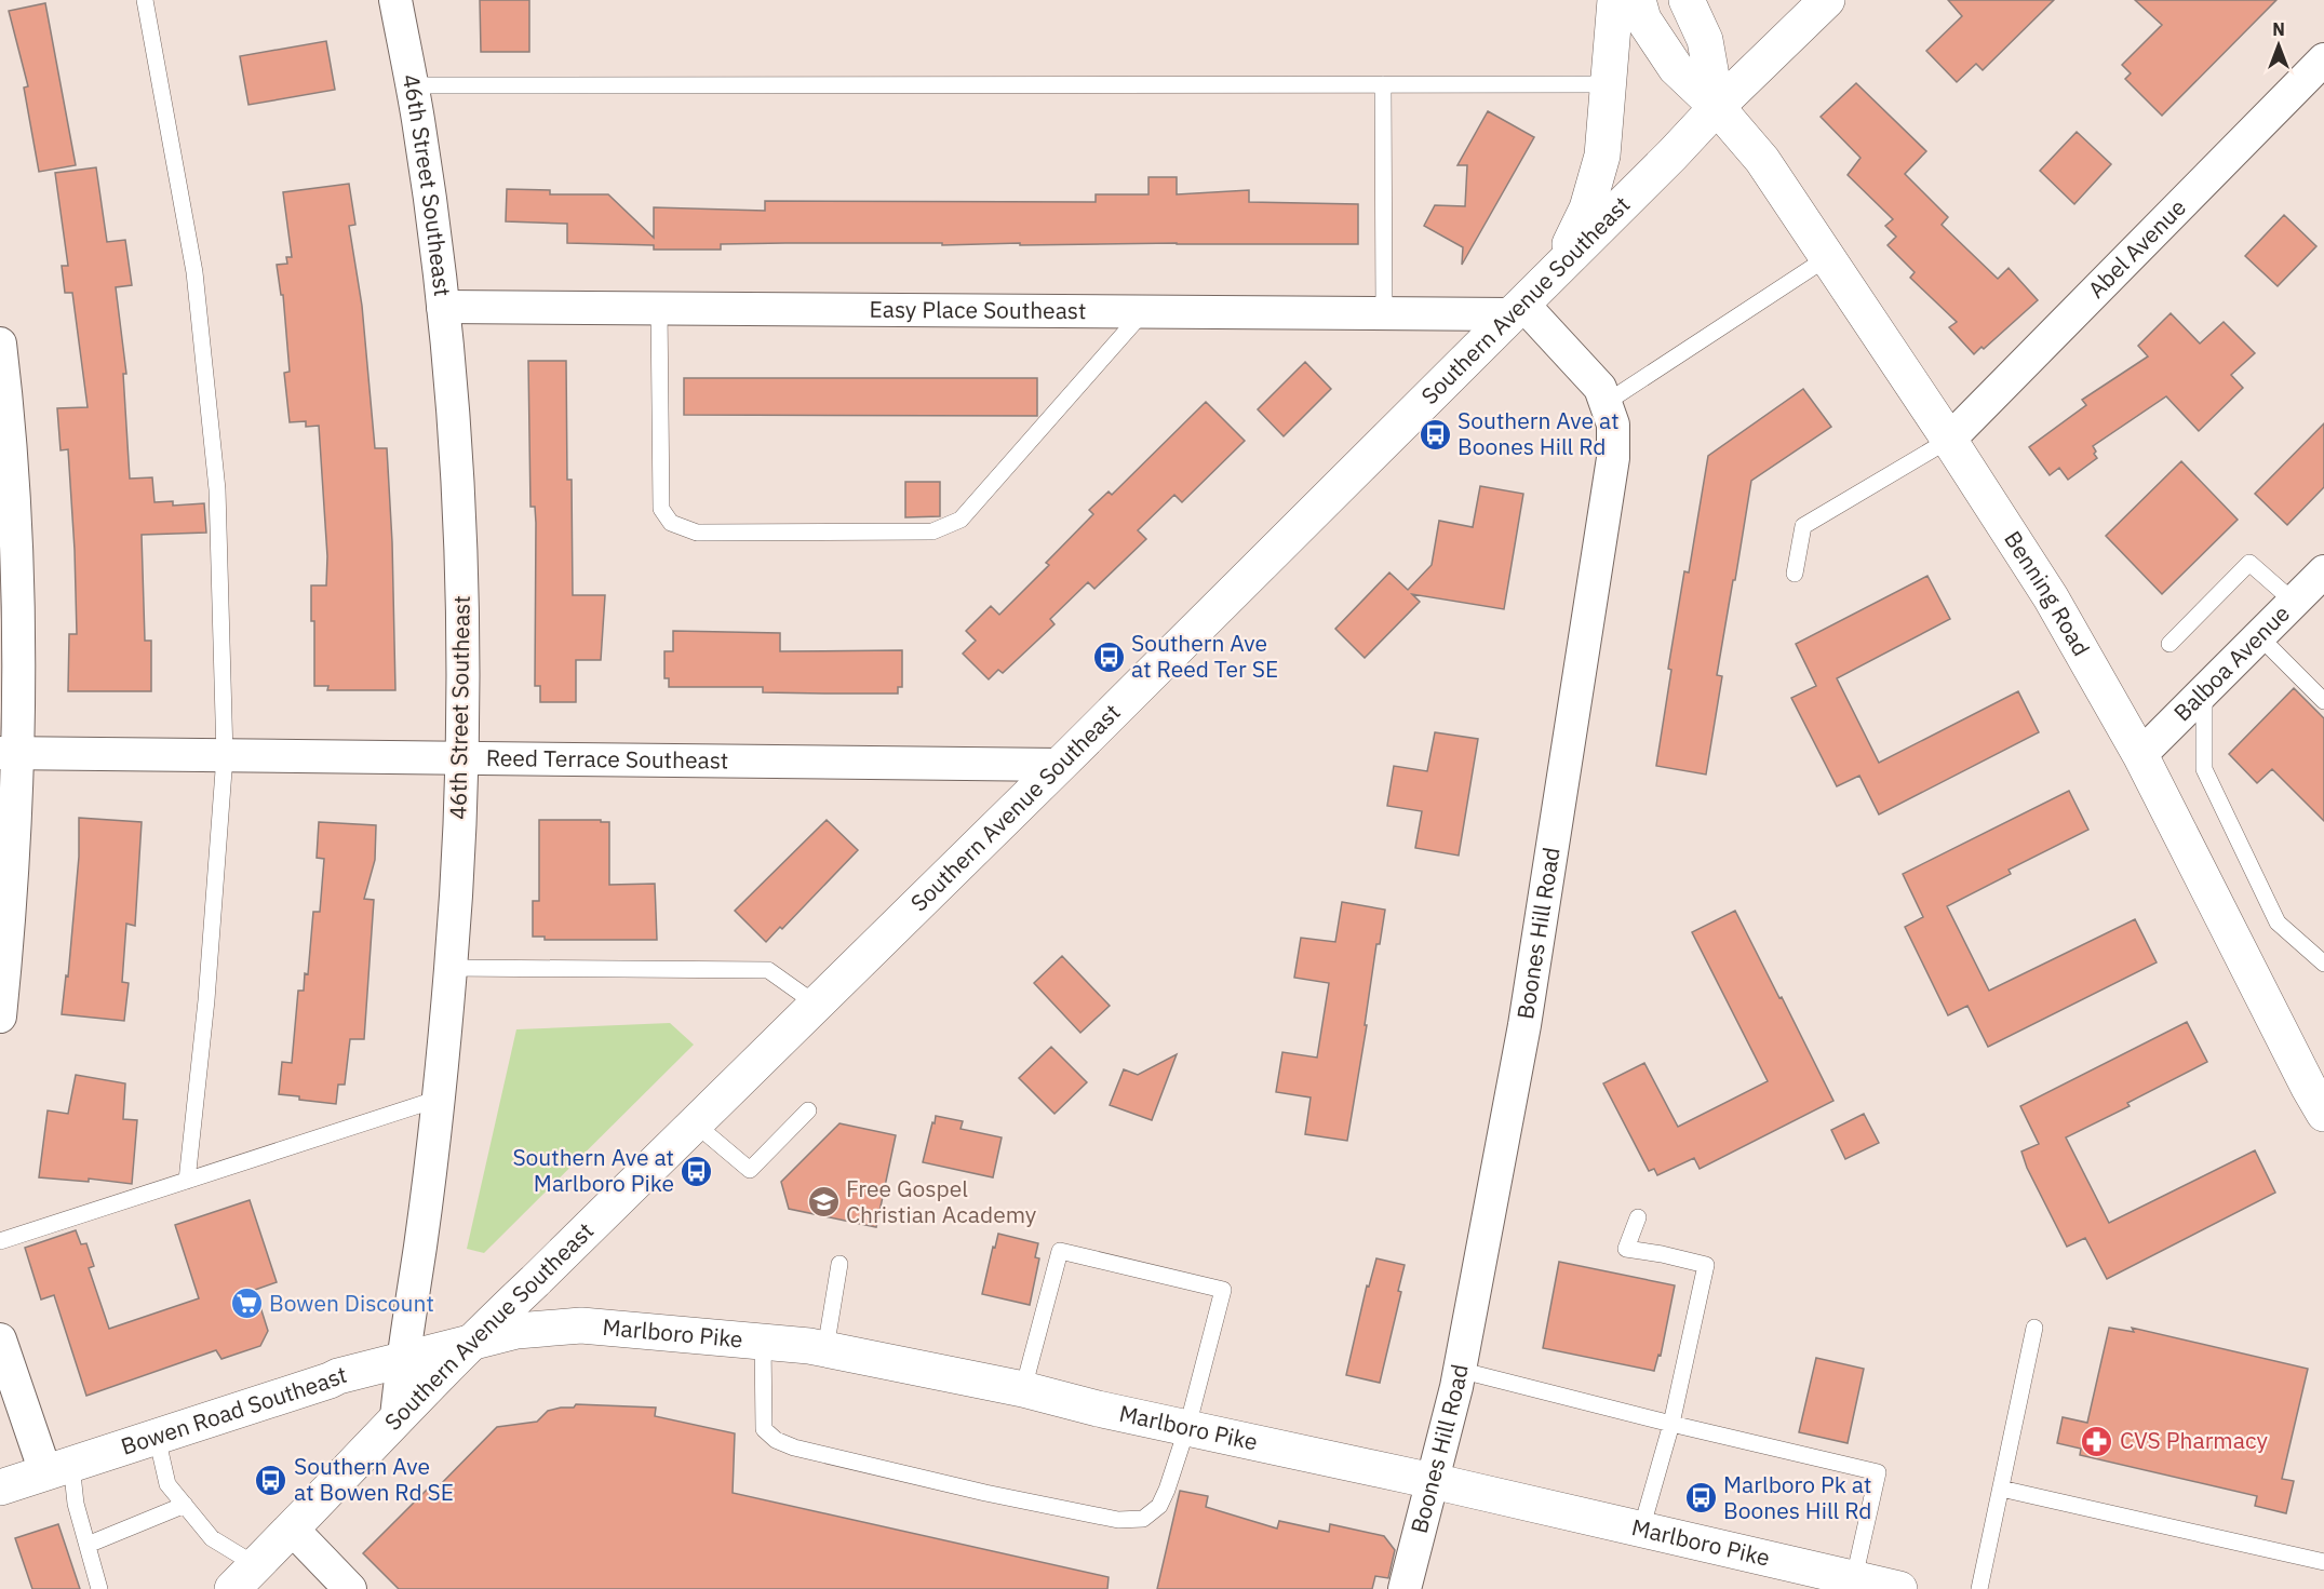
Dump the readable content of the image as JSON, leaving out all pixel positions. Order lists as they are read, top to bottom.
{
  "streets": {
    "main road": [
      "Southern Avenue Southeast",
      "Benning Road",
      "Marlboro Pike",
      "Bowen Road Southeast"
    ],
    "street": [
      "46th Street Southeast",
      "Abel Avenue",
      "Easy Place Southeast",
      "Balboa Avenue",
      "Reed Terrace Southeast",
      "Boones Hill Road"
    ]
  },
  "crossings": [
    ["46th Street Southeast", "Southern Avenue Southeast"],
    ["46th Street Southeast", "Easy Place Southeast"],
    ["46th Street Southeast", "Reed Terrace Southeast"],
    ["46th Street Southeast", "Bowen Road Southeast"],
    ["Abel Avenue", "Benning Road"],
    ["Southern Avenue Southeast", "Easy Place Southeast"],
    ["Southern Avenue Southeast", "Benning Road"],
    ["Southern Avenue Southeast", "Reed Terrace Southeast"],
    ["Southern Avenue Southeast", "Boones Hill Road"],
    ["Southern Avenue Southeast", "Marlboro Pike"],
    ["Southern Avenue Southeast", "Bowen Road Southeast"],
    ["Easy Place Southeast", "Boones Hill Road"],
    ["Benning Road", "Balboa Avenue"],
    ["Boones Hill Road", "Marlboro Pike"],
    ["Marlboro Pike", "Bowen Road Southeast"]
  ],
  "places": {
    "bus stop": [
      "Southern Ave at Boones Hill Rd",
      "Southern Ave at Reed Ter SE",
      "Southern Ave at Marlboro Pike",
      "Southern Ave at Bowen Rd SE",
      "Marlboro Pk at Boones Hill Rd"
    ],
    "school or university": ["Free Gospel Christian Academy"],
    "supermarket": ["Bowen Discount"],
    "pharmacy": ["CVS Pharmacy"]
  },
  "north": "top"
}
